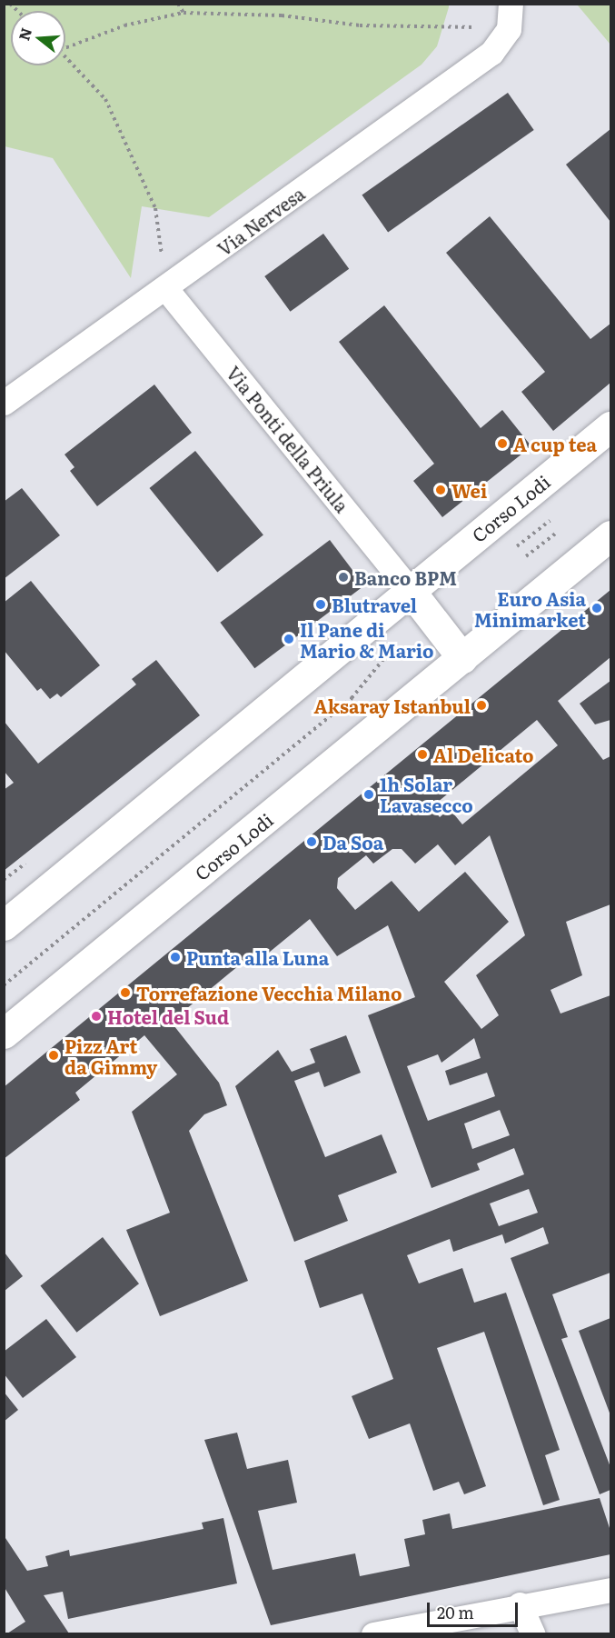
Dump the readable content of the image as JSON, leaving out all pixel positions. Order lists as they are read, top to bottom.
{
  "streets": {
    "main road": ["Corso Lodi"],
    "street": ["Via Nervesa", "Via Ponti della Priula"]
  },
  "crossings": [
    ["Via Nervesa", "Via Ponti della Priula"],
    ["Via Ponti della Priula", "Corso Lodi"]
  ],
  "places": [
    "A cup tea",
    "Wei",
    "Banco BPM",
    "Blutravel",
    "Euro Asia Minimarket",
    "Il Pane di Mario & Mario",
    "Aksaray Istanbul",
    "Al Delicato",
    "1h Solar Lavasecco",
    "Da Soa",
    "Punta alla Luna",
    "Torrefazione Vecchia Milano",
    "Hotel del Sud",
    "Pizz Art da Gimmy"
  ],
  "scale_bar": "20 m",
  "north": "left"
}
